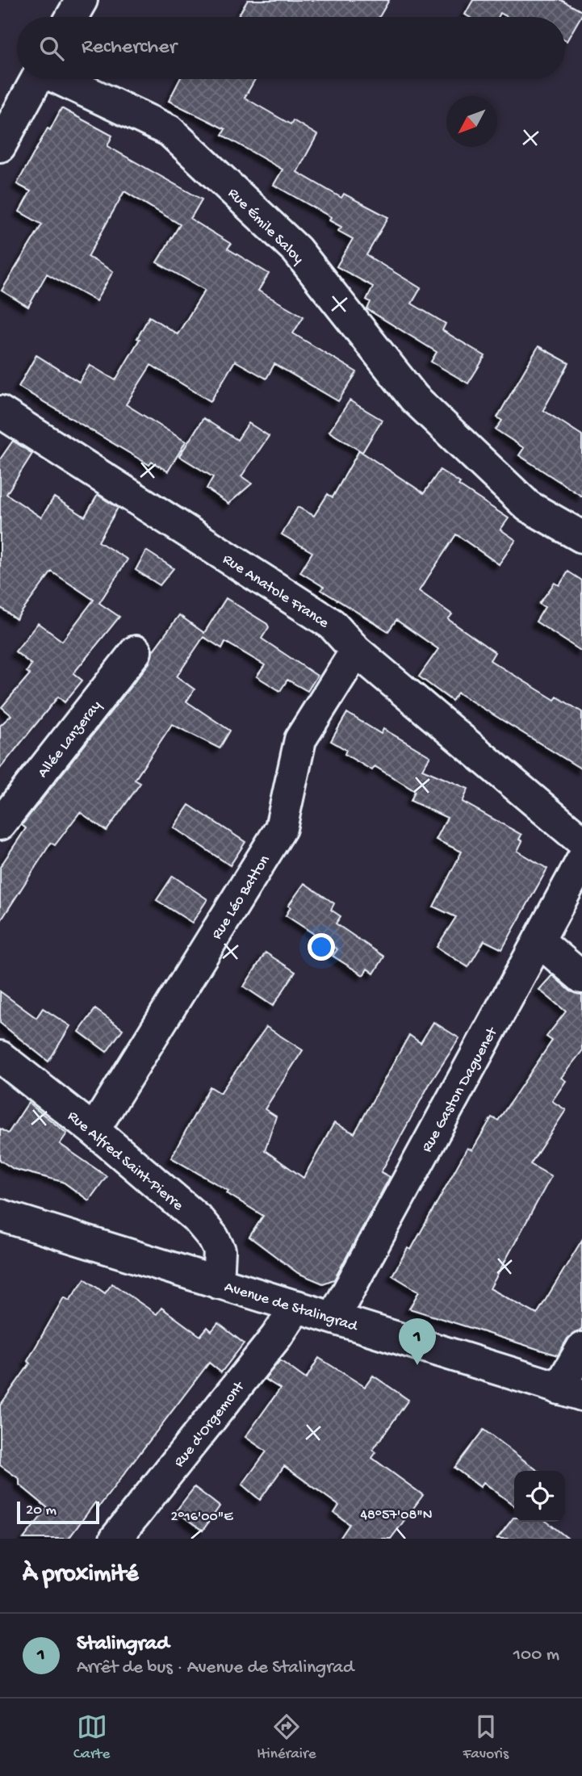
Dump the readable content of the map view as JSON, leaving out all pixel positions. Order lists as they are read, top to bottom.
{
  "streets": {
    "street": [
      "Rue Émile Saloy",
      "Rue Anatole France",
      "Allée Lanzeray",
      "Rue Léo Batton",
      "Rue Gaston Daguenet",
      "Rue Alfred Saint-Pierre",
      "Avenue de Stalingrad",
      "Rue d'Orgemont"
    ]
  },
  "crossings": [
    ["Rue Anatole France", "Rue Léo Batton"],
    ["Rue Léo Batton", "Rue Alfred Saint-Pierre"],
    ["Rue Gaston Daguenet", "Avenue de Stalingrad"],
    ["Rue Alfred Saint-Pierre", "Avenue de Stalingrad"],
    ["Avenue de Stalingrad", "Rue d'Orgemont"]
  ],
  "scale_bar": "20 m",
  "north": "bottom left",
  "page": {
    "search": "Rechercher",
    "pins": "1",
    "scale": "20 m",
    "heading": "À proximité",
    "list": [
      {
        "mark": "1",
        "name": "Stalingrad",
        "note": "Arrêt de bus · Avenue de Stalingrad",
        "value": "100 m"
      }
    ],
    "nav": ["Carte", "Itinéraire", "Favoris"]
  },
  "coordinates": ["48°57'08\"N", "2°16'00\"E"]
}
